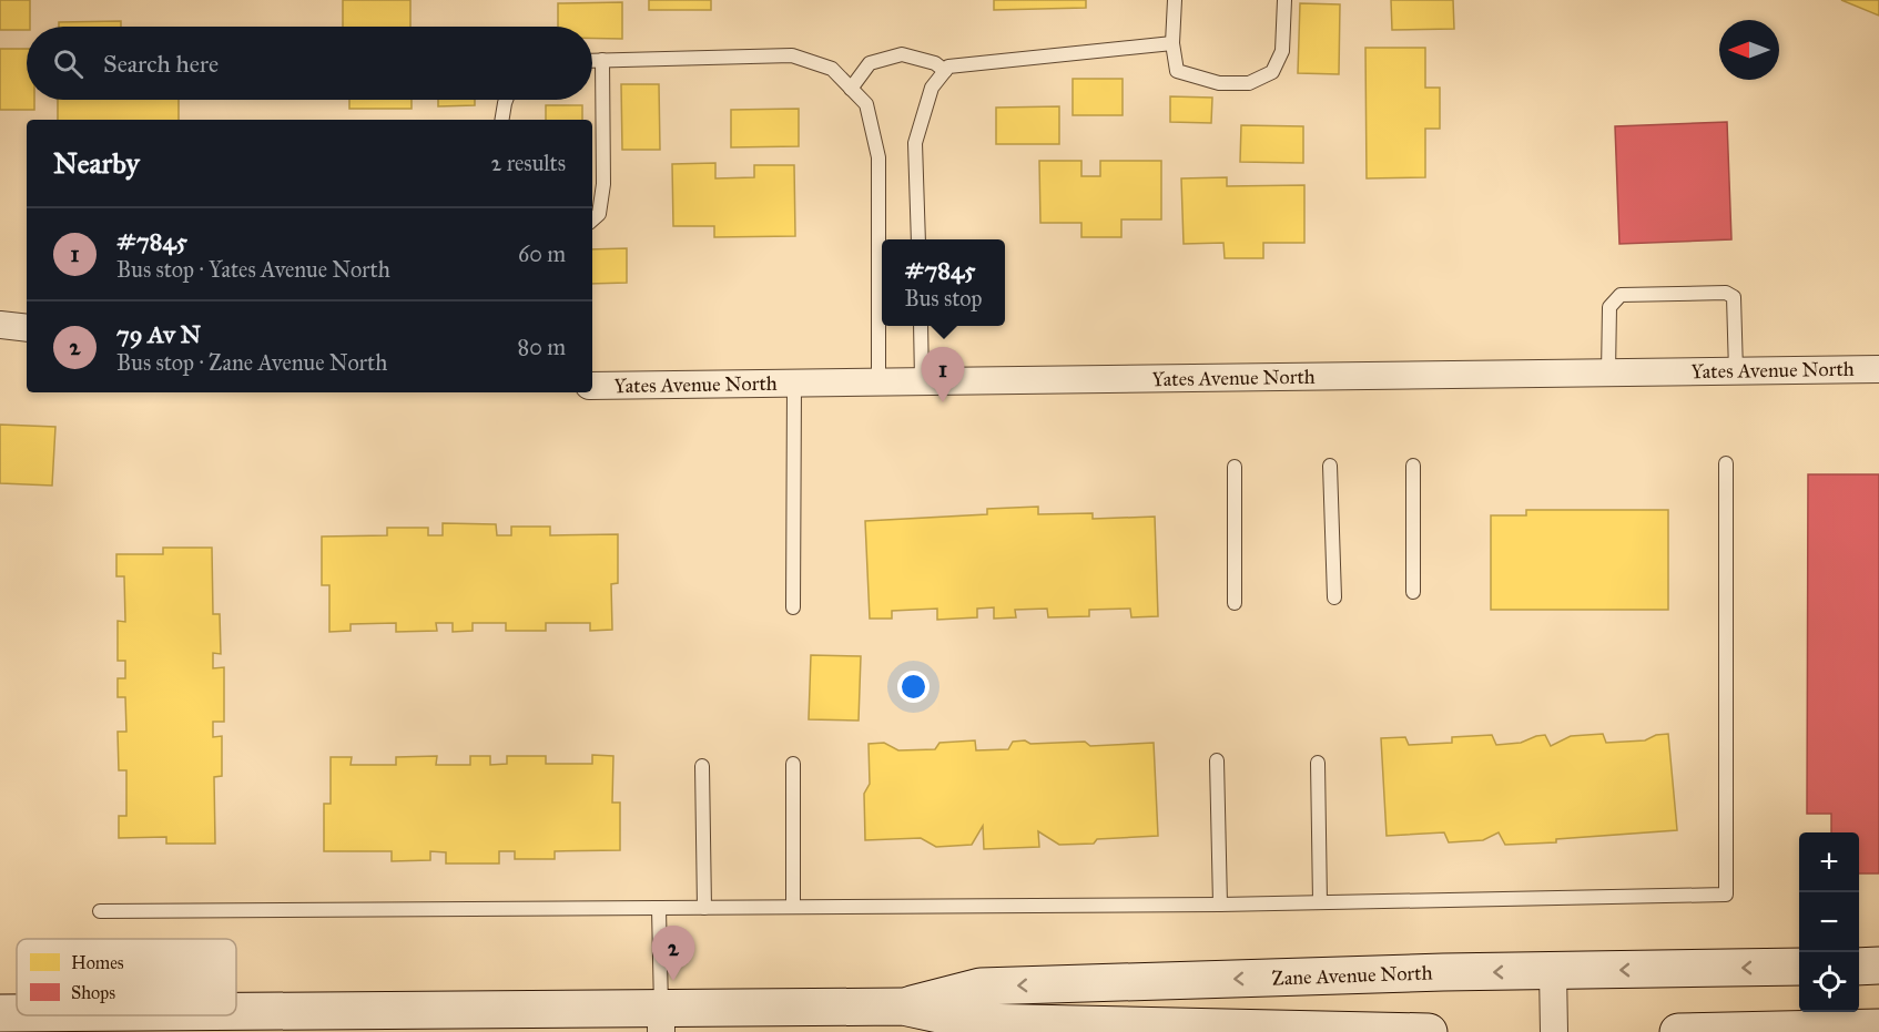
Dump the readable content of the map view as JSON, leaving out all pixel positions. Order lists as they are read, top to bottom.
{
  "streets": {
    "main road": ["Zane Avenue North"],
    "street": ["Yates Avenue North"]
  },
  "legend": ["Homes", "Shops"],
  "north": "left",
  "page": {
    "search": "Search here",
    "heading": ["Nearby", "2 results"],
    "list": [
      {
        "mark": "1",
        "name": "#7845",
        "note": "Bus stop · Yates Avenue North",
        "value": "60 m"
      },
      {
        "mark": "2",
        "name": "79 Av N",
        "note": "Bus stop · Zane Avenue North",
        "value": "80 m"
      }
    ],
    "popup": ["#7845", "Bus stop"],
    "pins": ["1", "2"],
    "map_buttons": ["+", "−"]
  }
}
